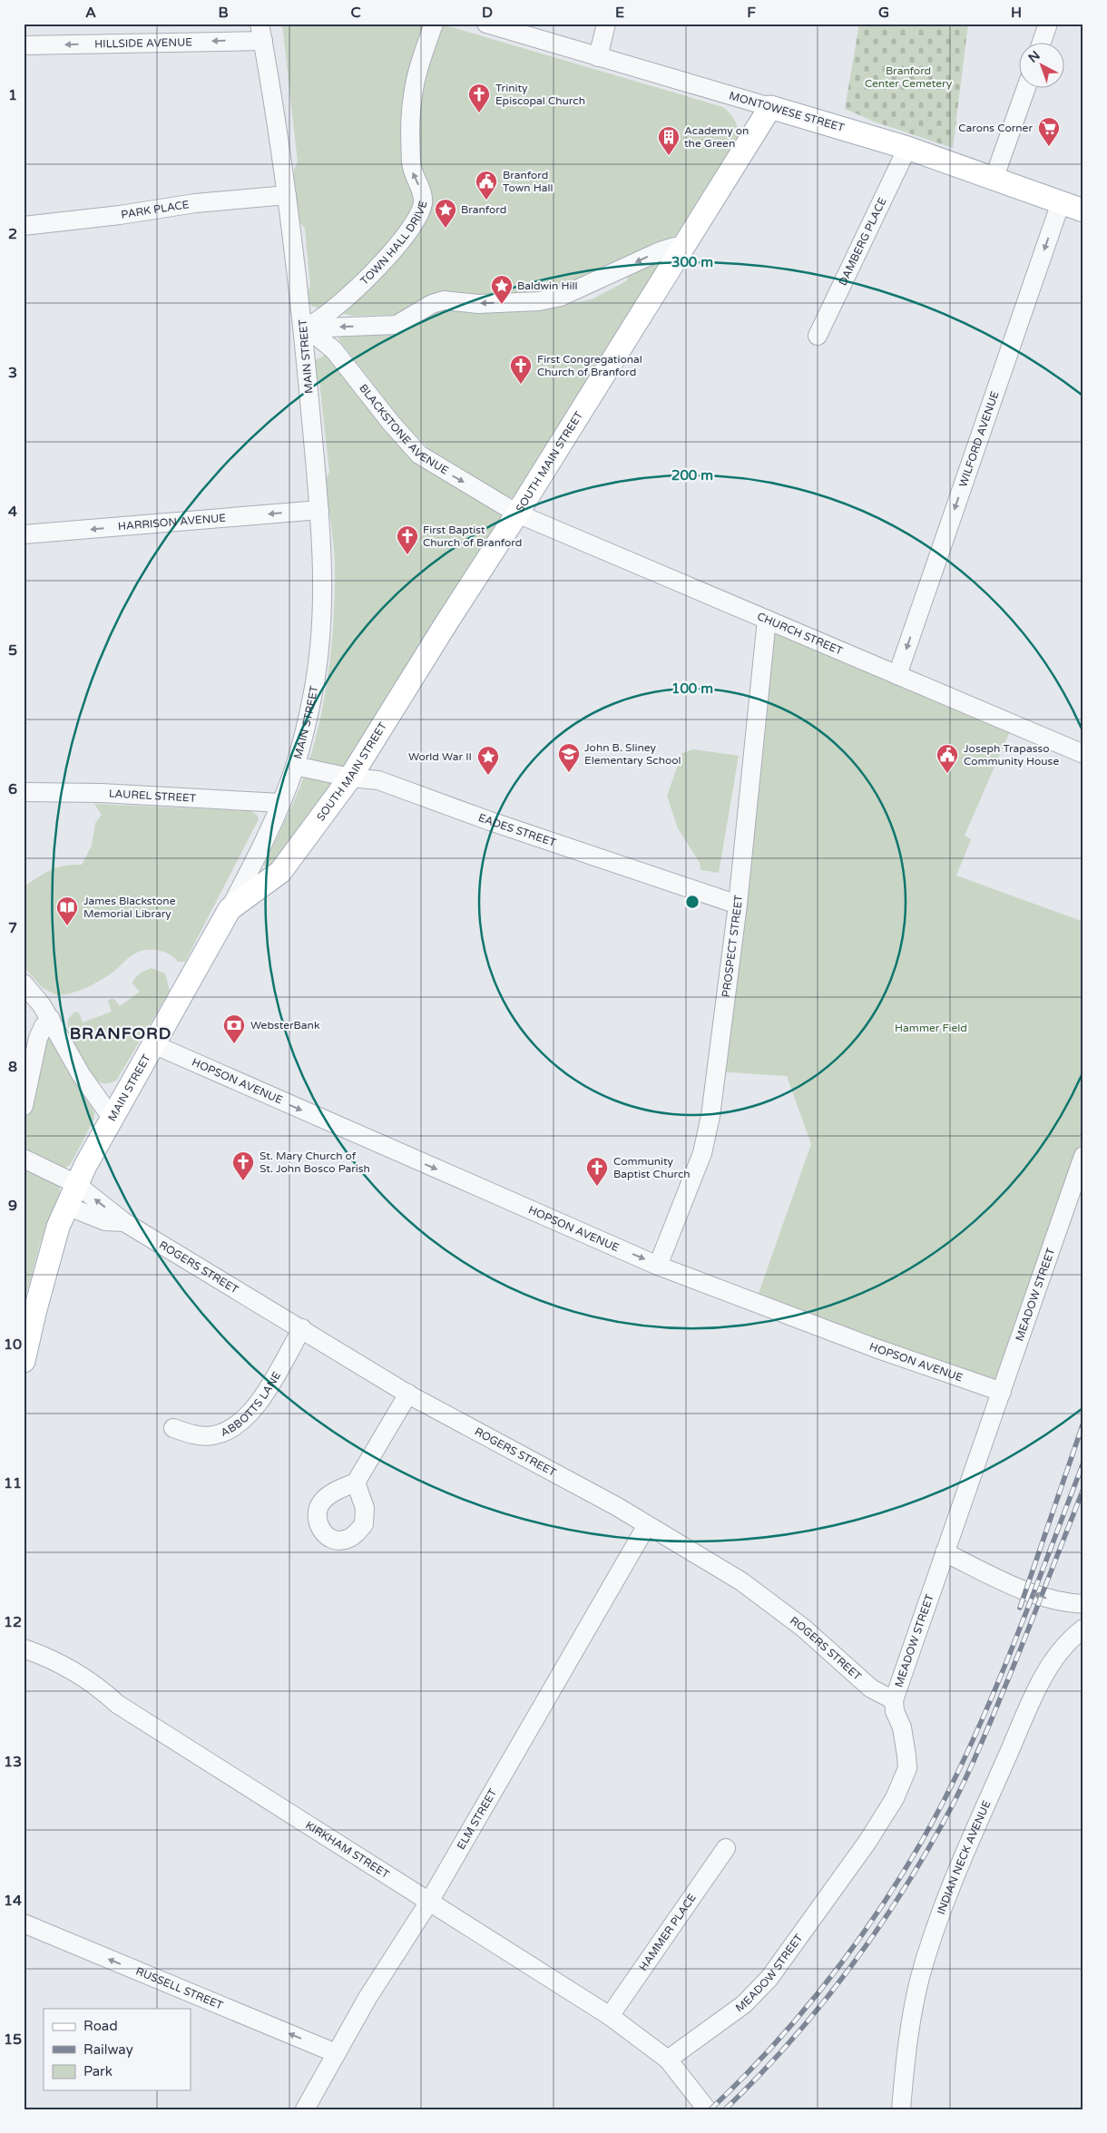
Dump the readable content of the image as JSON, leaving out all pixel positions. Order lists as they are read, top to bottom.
{
  "streets": {
    "main road": ["MONTOWESE STREET", "MAIN STREET", "SOUTH MAIN STREET"],
    "street": [
      "HILLSIDE AVENUE",
      "PARK PLACE",
      "TOWN HALL DRIVE",
      "DAMBERG PLACE",
      "BLACKSTONE AVENUE",
      "WILFORD AVENUE",
      "HARRISON AVENUE",
      "CHURCH STREET",
      "LAUREL STREET",
      "EADES STREET",
      "PROSPECT STREET",
      "HOPSON AVENUE",
      "ROGERS STREET",
      "MEADOW STREET",
      "ABBOTTS LANE",
      "ELM STREET",
      "KIRKHAM STREET",
      "INDIAN NECK AVENUE",
      "HAMMER PLACE",
      "RUSSELL STREET"
    ]
  },
  "crossings": [
    ["HILLSIDE AVENUE", "MAIN STREET"],
    ["MONTOWESE STREET", "DAMBERG PLACE"],
    ["MONTOWESE STREET", "WILFORD AVENUE"],
    ["MONTOWESE STREET", "SOUTH MAIN STREET"],
    ["PARK PLACE", "MAIN STREET"],
    ["TOWN HALL DRIVE", "MAIN STREET"],
    ["TOWN HALL DRIVE", "BLACKSTONE AVENUE"],
    ["MAIN STREET", "BLACKSTONE AVENUE"],
    ["MAIN STREET", "SOUTH MAIN STREET"],
    ["MAIN STREET", "HARRISON AVENUE"],
    ["MAIN STREET", "LAUREL STREET"],
    ["MAIN STREET", "EADES STREET"],
    ["MAIN STREET", "HOPSON AVENUE"],
    ["MAIN STREET", "ROGERS STREET"],
    ["BLACKSTONE AVENUE", "SOUTH MAIN STREET"],
    ["BLACKSTONE AVENUE", "CHURCH STREET"],
    ["WILFORD AVENUE", "CHURCH STREET"],
    ["SOUTH MAIN STREET", "CHURCH STREET"],
    ["SOUTH MAIN STREET", "EADES STREET"],
    ["CHURCH STREET", "PROSPECT STREET"],
    ["EADES STREET", "PROSPECT STREET"],
    ["PROSPECT STREET", "HOPSON AVENUE"],
    ["HOPSON AVENUE", "MEADOW STREET"],
    ["ROGERS STREET", "MEADOW STREET"],
    ["ROGERS STREET", "ABBOTTS LANE"],
    ["ROGERS STREET", "ELM STREET"],
    ["MEADOW STREET", "KIRKHAM STREET"],
    ["ELM STREET", "KIRKHAM STREET"],
    ["ELM STREET", "RUSSELL STREET"],
    ["KIRKHAM STREET", "HAMMER PLACE"]
  ],
  "one_way": [
    "HILLSIDE AVENUE",
    "TOWN HALL DRIVE",
    "BLACKSTONE AVENUE",
    "WILFORD AVENUE",
    "HARRISON AVENUE",
    "HOPSON AVENUE",
    "RUSSELL STREET"
  ],
  "districts": ["BRANFORD"],
  "parks": ["Branford Center Cemetery", "Hammer Field"],
  "places": {
    "church": [
      "Trinity Episcopal Church",
      "First Congregational Church of Branford",
      "First Baptist Church of Branford",
      "St. Mary Church of St. John Bosco Parish",
      "Community Baptist Church"
    ],
    "supermarket": ["Carons Corner"],
    "building": ["Academy on the Green"],
    "public building": ["Branford Town Hall", "Joseph Trapasso Community House"],
    "place": ["Branford", "Baldwin Hill", "World War II"],
    "school or university": ["John B. Sliney Elementary School"],
    "library": ["James Blackstone Memorial Library"],
    "bank": ["WebsterBank"]
  },
  "legend": ["Road", "Railway", "Park"],
  "north": "top left",
  "grid": {
    "columns": [
      "A",
      "B",
      "C",
      "D",
      "E",
      "F",
      "G",
      "H"
    ],
    "rows": [
      "1",
      "2",
      "3",
      "4",
      "5",
      "6",
      "7",
      "8",
      "9",
      "10",
      "11",
      "12",
      "13",
      "14",
      "15"
    ]
  },
  "rings": ["300 m", "200 m", "100 m"]
}
